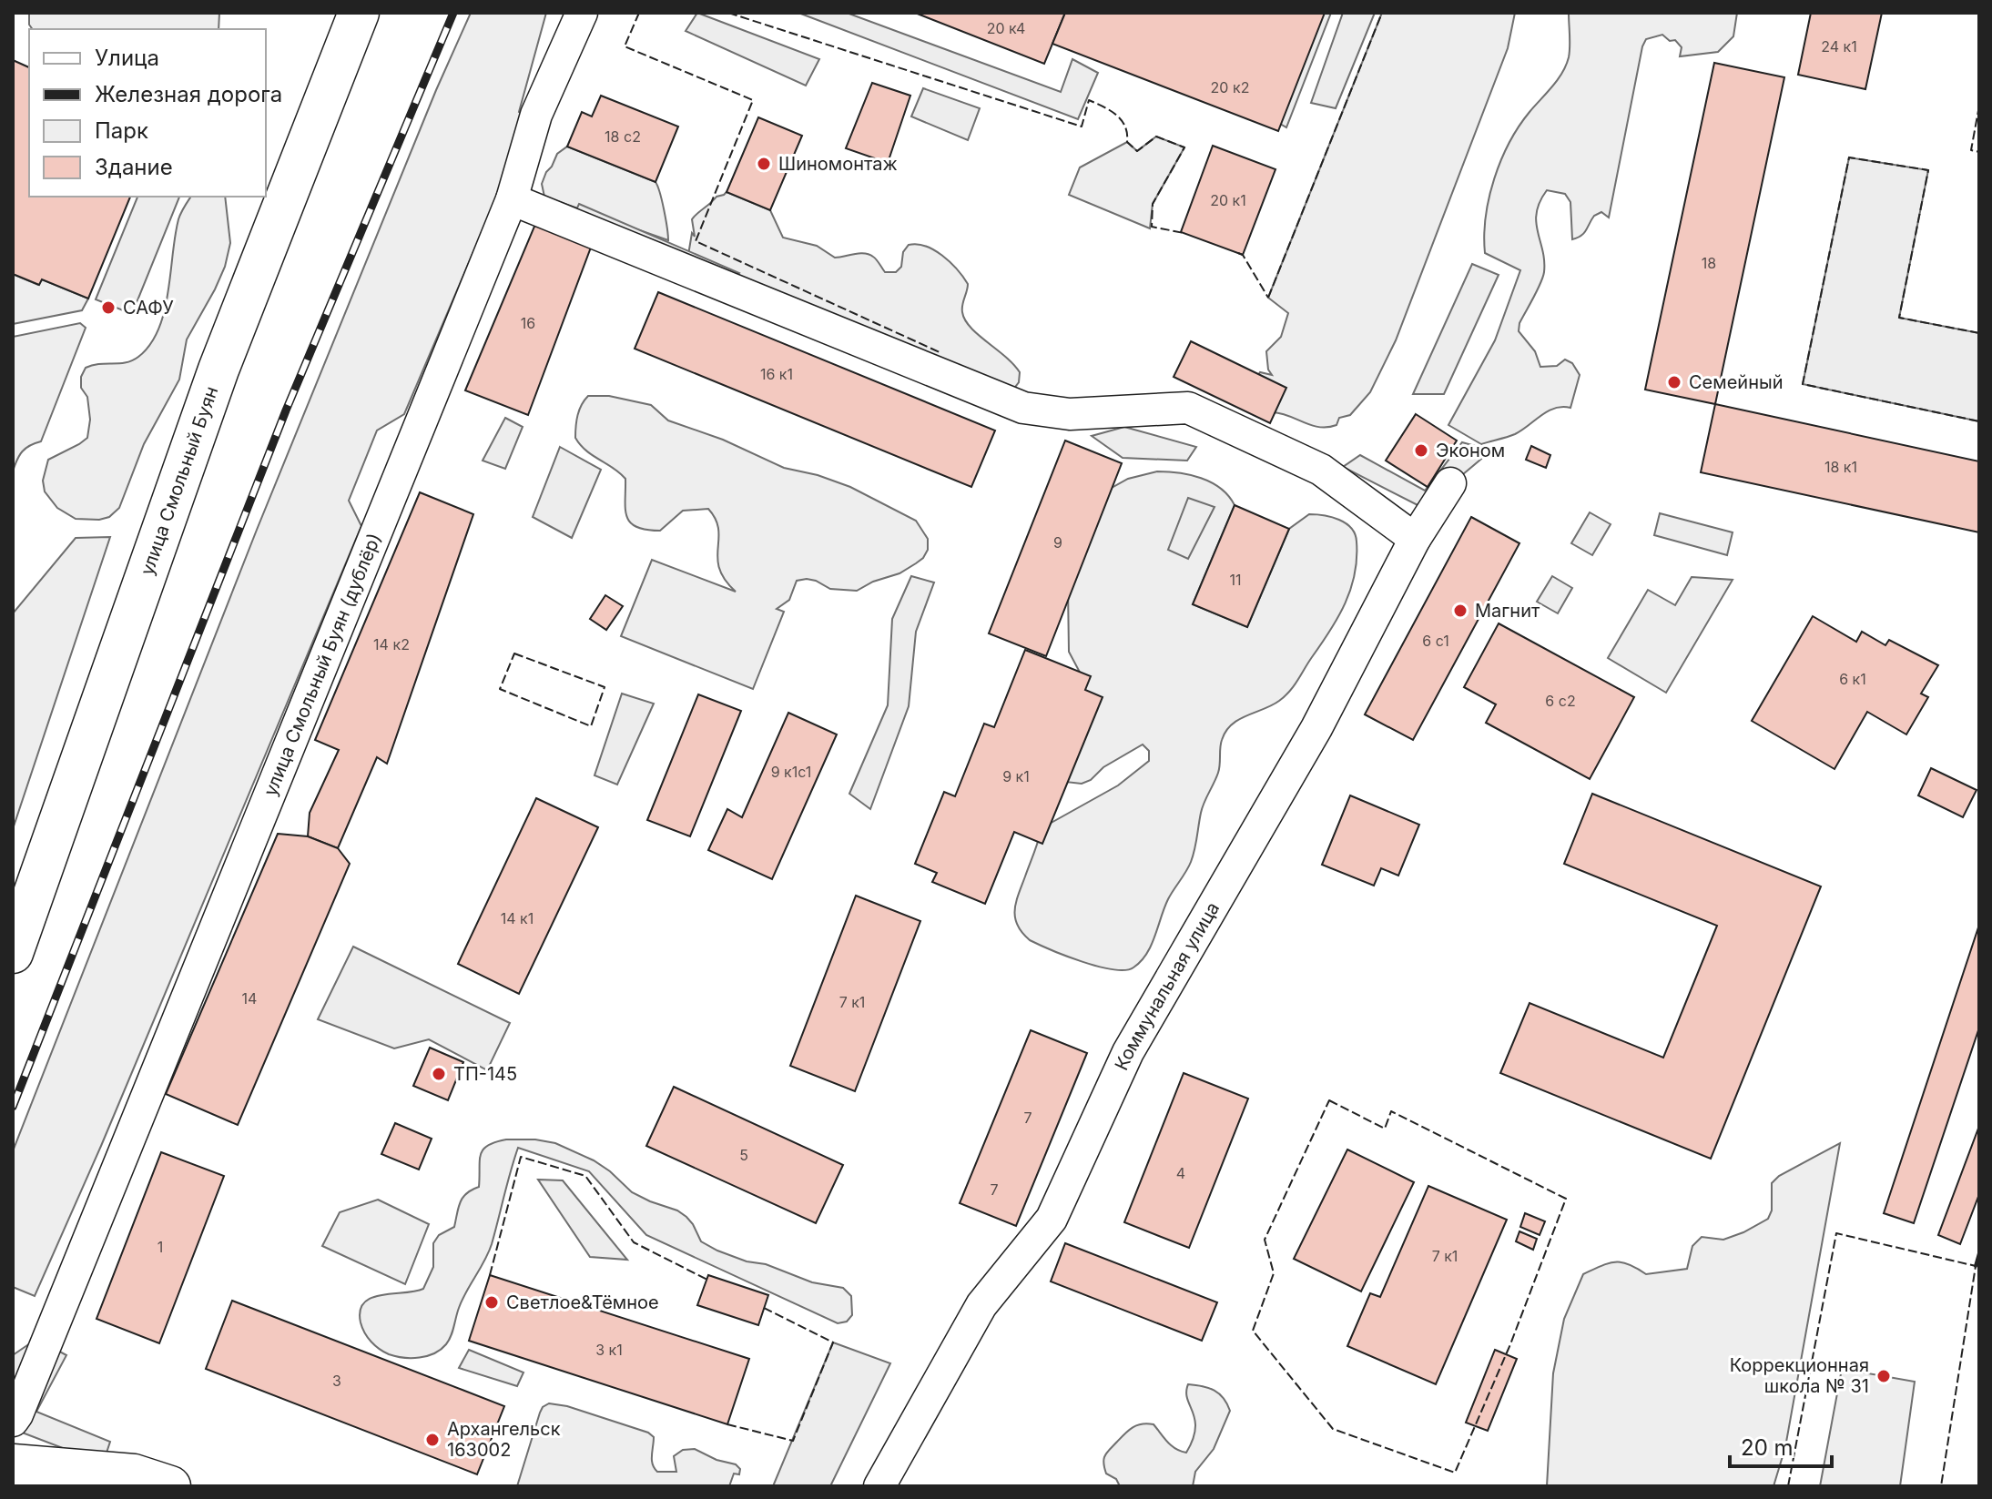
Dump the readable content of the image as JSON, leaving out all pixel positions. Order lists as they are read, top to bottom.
{
  "streets": {
    "main road": ["улица Смольный Буян"],
    "street": ["улица Смольный Буян (дублёр)", "Коммунальная улица"]
  },
  "places": [
    "Шиномонтаж",
    "САФУ",
    "Семейный",
    "Эконом",
    "Магнит",
    "ТП-145",
    "Светлое&Тёмное",
    "Коррекционная школа № 31",
    "Архангельск 163002"
  ],
  "house_numbers": [
    "20 к4",
    "24 к1",
    "20 к2",
    "18 с2",
    "20 к1",
    "18",
    "16",
    "16 к1",
    "18 к1",
    "9",
    "11",
    "6 с1",
    "14 к2",
    "6 к1",
    "6 с2",
    "9 к1с1",
    "9 к1",
    "14 к1",
    "14",
    "7 к1",
    "7",
    "5",
    "4",
    "7",
    "1",
    "7 к1",
    "3 к1",
    "3"
  ],
  "legend": [
    "Улица",
    "Железная дорога",
    "Парк",
    "Здание"
  ],
  "scale_bar": "20 m"
}
